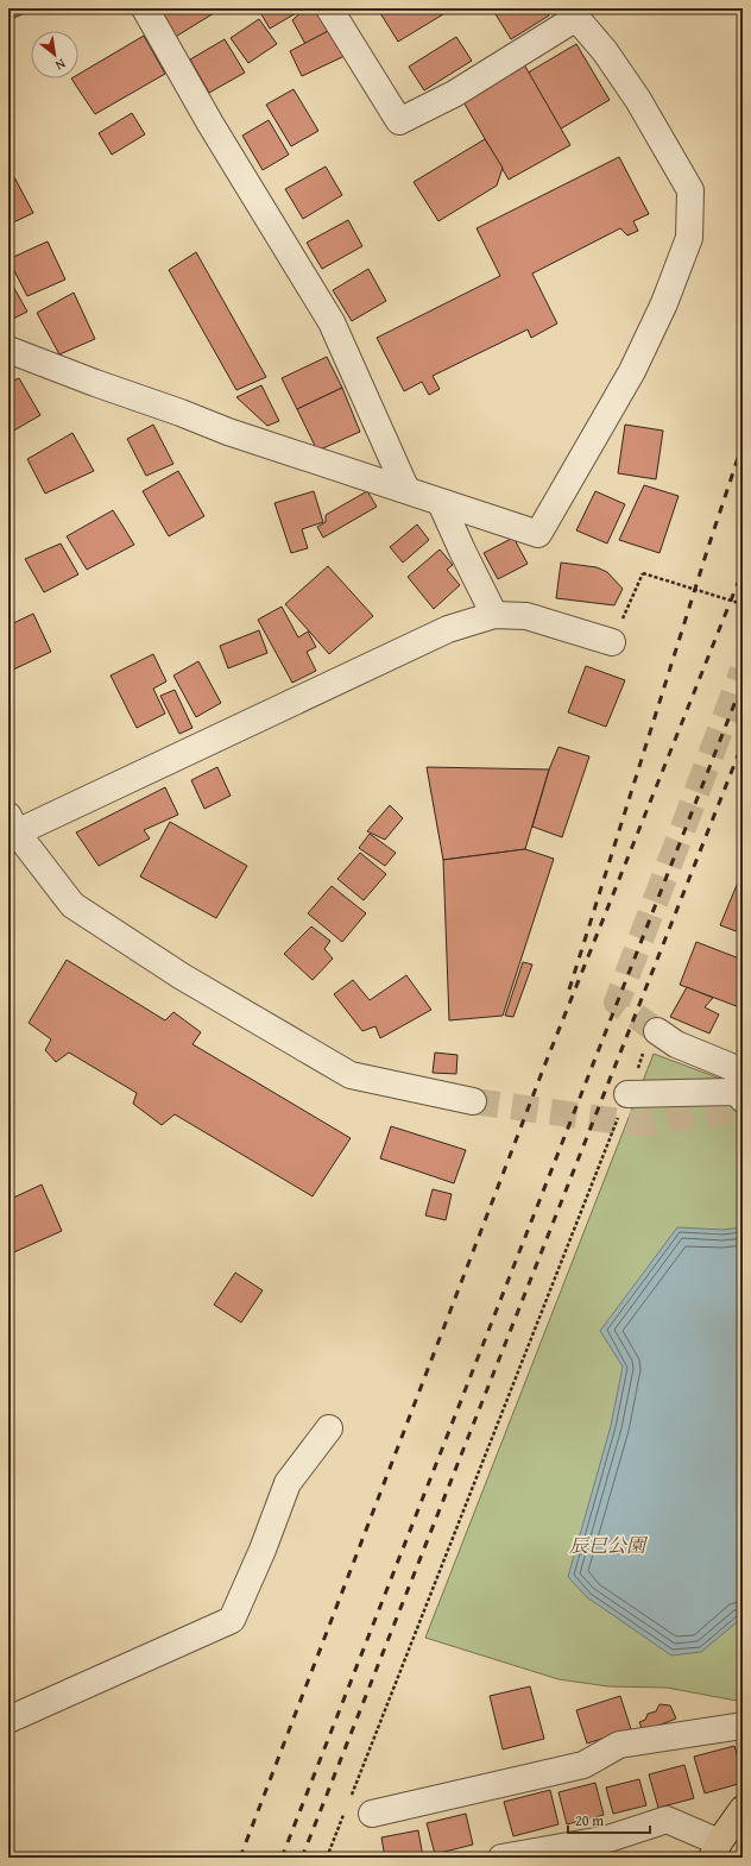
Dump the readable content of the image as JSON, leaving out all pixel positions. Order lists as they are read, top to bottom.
{
  "parks": ["辰巳公園"],
  "scale_bar": "20 m",
  "north": "bottom right"
}
